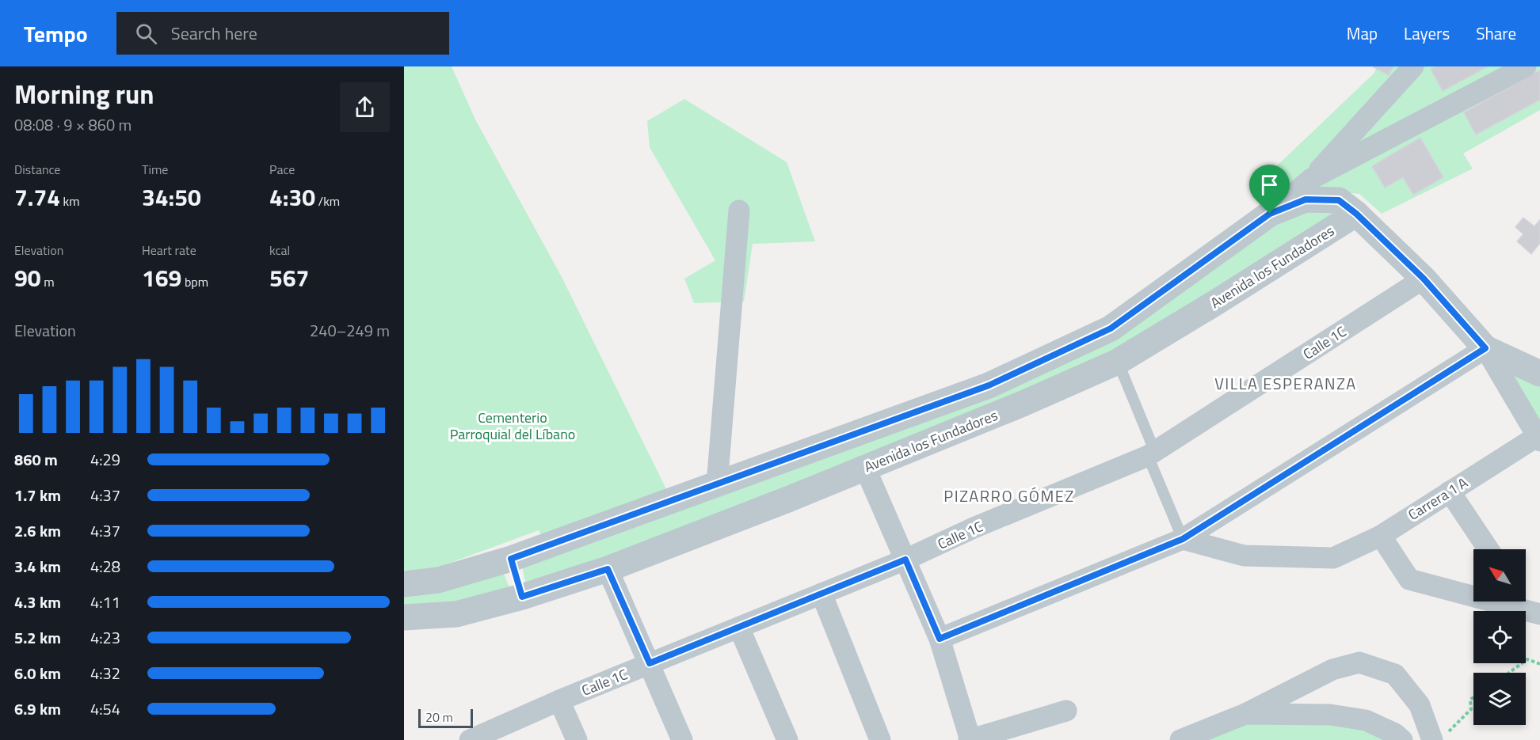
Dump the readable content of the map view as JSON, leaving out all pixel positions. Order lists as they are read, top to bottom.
{
  "streets": {
    "street": ["Avenida los Fundadores", "Calle 1C", "Carrera 1 A"]
  },
  "districts": ["VILLA ESPERANZA", "PIZARRO GÓMEZ"],
  "parks": ["Cementerio Parroquial del Líbano"],
  "scale_bar": "20 m",
  "north": "top left",
  "page": {
    "header": "Tempo",
    "search": "Search here",
    "nav": ["Map", "Layers", "Share"],
    "heading": ["Morning run", "08:08 · 9 × 860 m"],
    "stats": [
      ["Distance", "7.74 km"],
      ["Time", "34:50"],
      ["Pace", "4:30 /km"],
      ["Elevation", "90 m"],
      ["Heart rate", "169 bpm"],
      ["kcal", "567"]
    ],
    "chart": ["Elevation", "240–249 m"],
    "list": [
      {
        "name": "860 m",
        "note": "4:29"
      },
      {
        "name": "1.7 km",
        "note": "4:37"
      },
      {
        "name": "2.6 km",
        "note": "4:37"
      },
      {
        "name": "3.4 km",
        "note": "4:28"
      },
      {
        "name": "4.3 km",
        "note": "4:11"
      },
      {
        "name": "5.2 km",
        "note": "4:23"
      },
      {
        "name": "6.0 km",
        "note": "4:32"
      },
      {
        "name": "6.9 km",
        "note": "4:54"
      }
    ],
    "scale": "20 m"
  }
}
